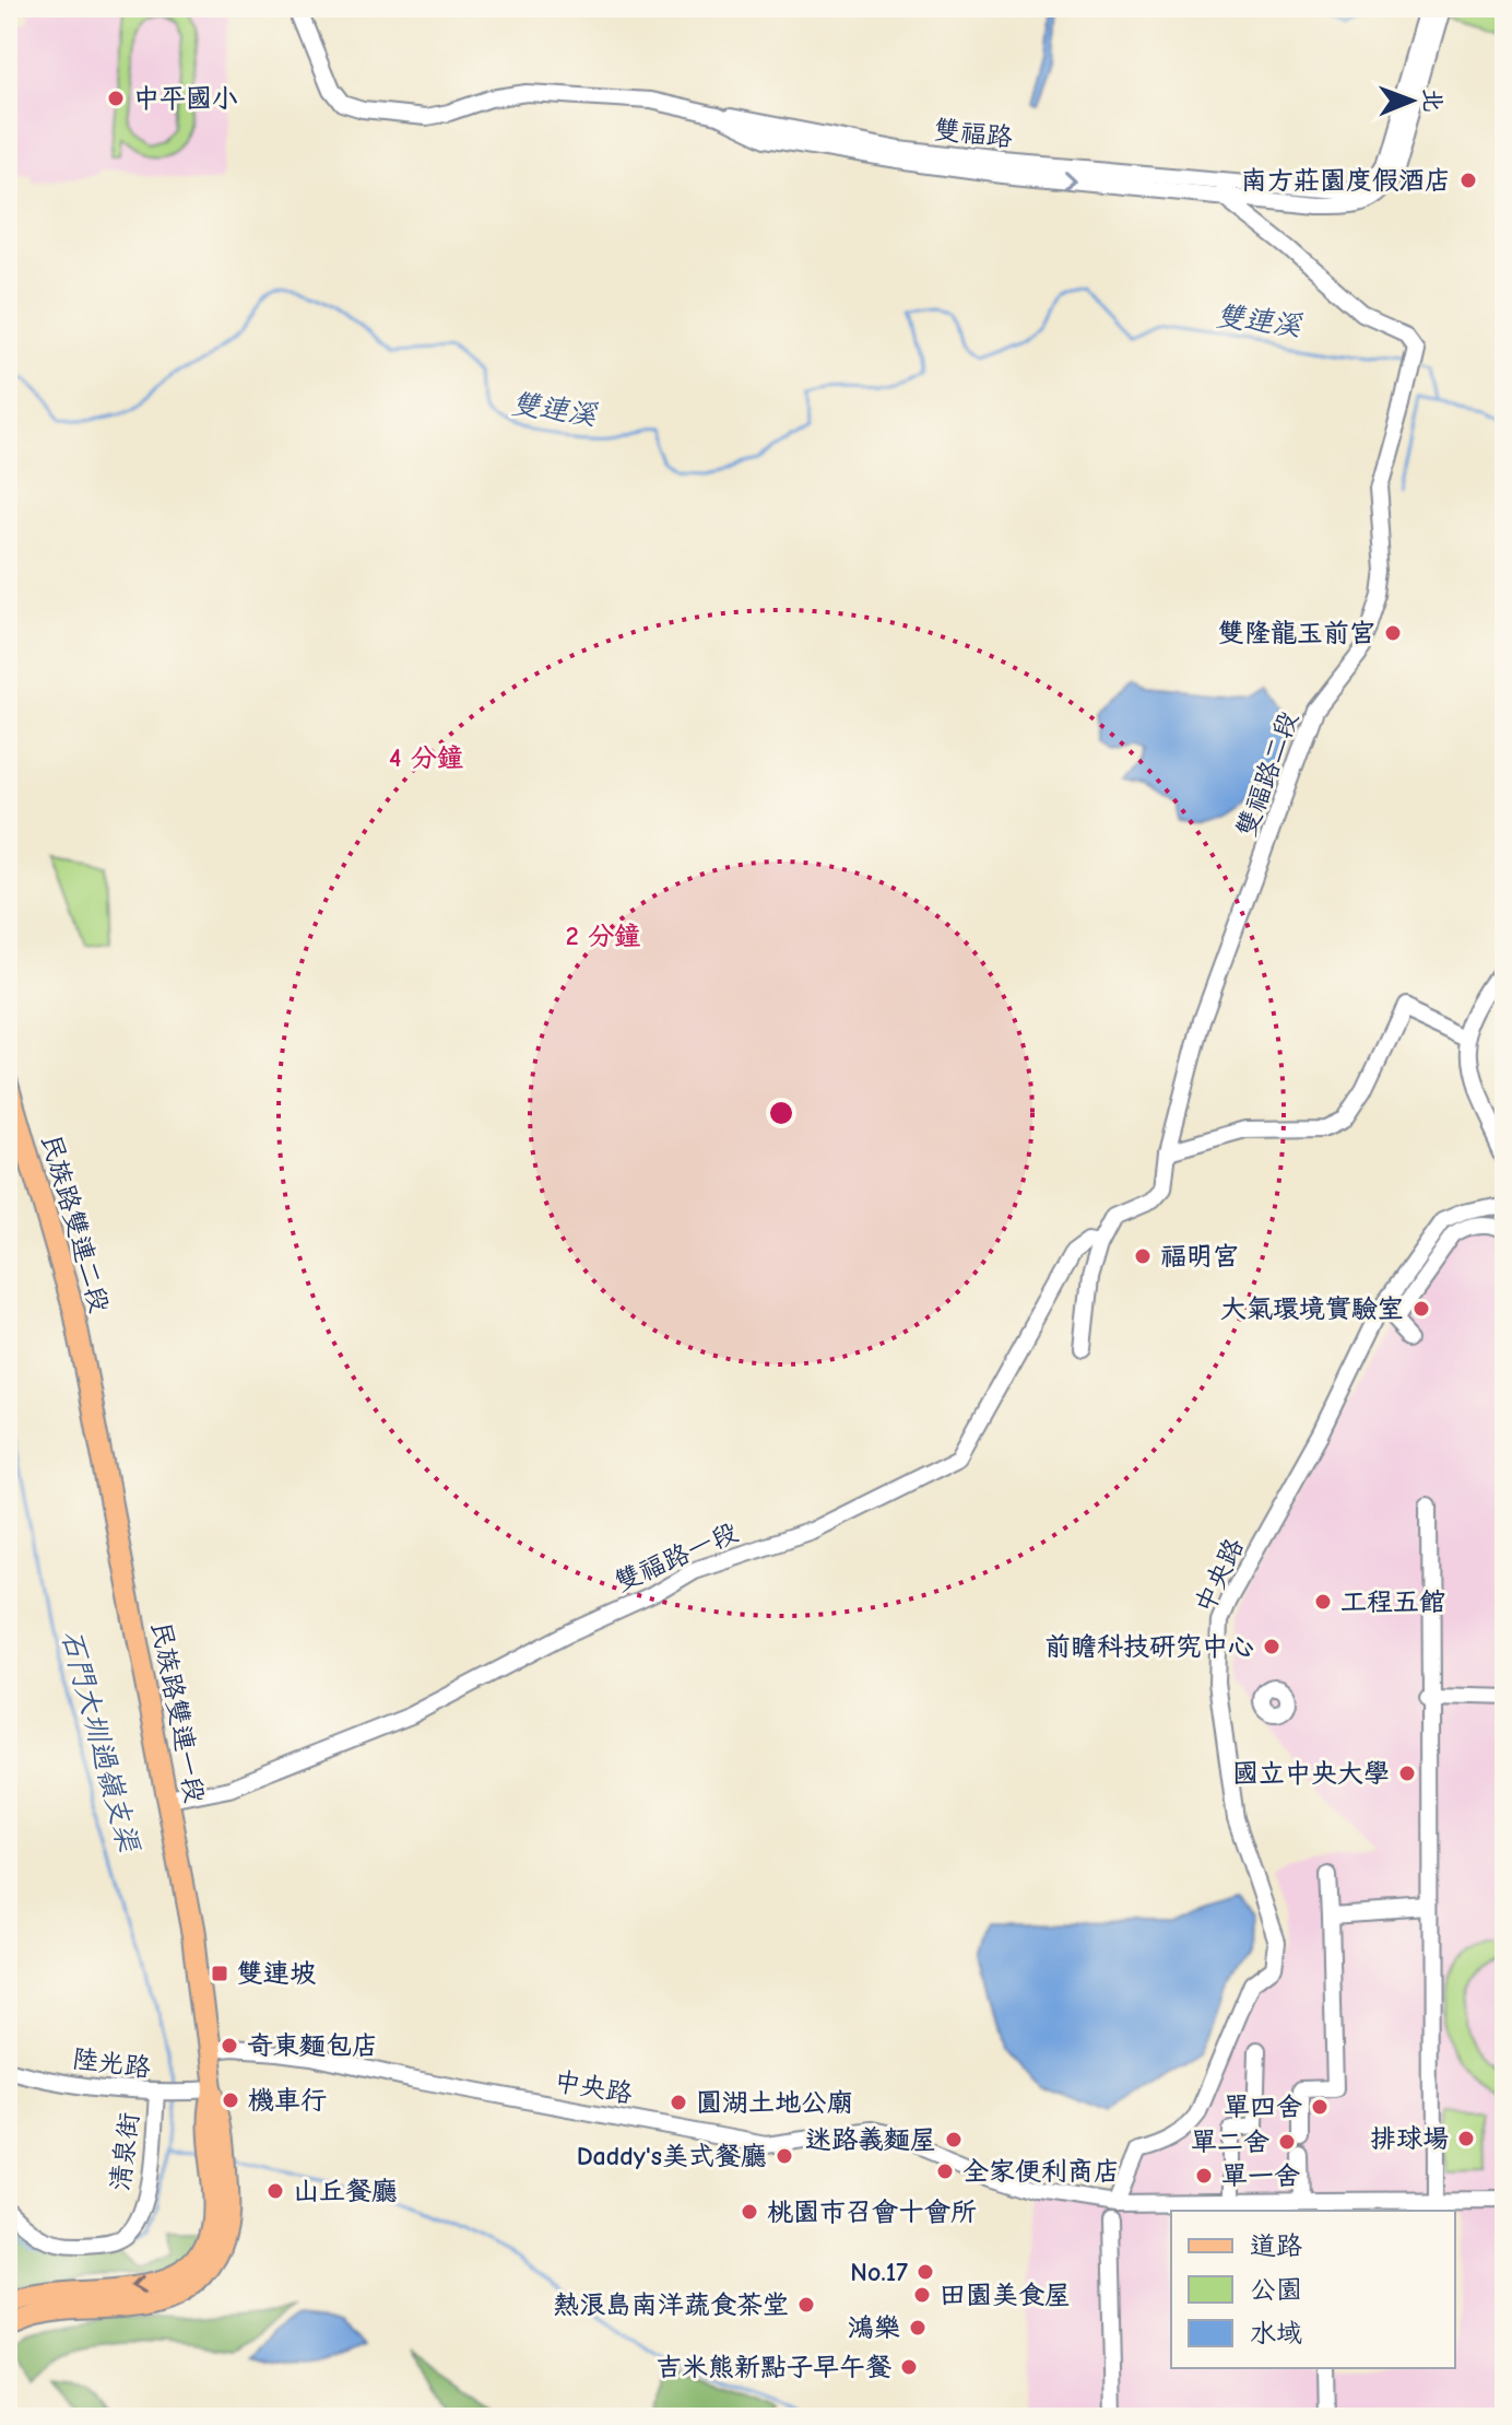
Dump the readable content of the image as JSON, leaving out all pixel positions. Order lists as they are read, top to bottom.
{
  "streets": {
    "main road": ["民族路雙連二段", "民族路雙連一段"],
    "street": [
      "雙福路二段",
      "雙福路一段",
      "中央路",
      "陸光路",
      "清泉街"
    ]
  },
  "crossings": [
    ["雙福路二段", "雙福路一段"],
    ["民族路雙連二段", "民族路雙連一段"],
    ["雙福路一段", "民族路雙連一段"],
    ["中央路", "民族路雙連一段"],
    ["民族路雙連一段", "陸光路"],
    ["陸光路", "清泉街"]
  ],
  "water": ["雙連溪", "石門大圳過嶺支渠"],
  "places": {
    "other": [
      "中平國小",
      "南方莊園度假酒店",
      "雙隆龍玉前宮",
      "福明宮",
      "大氣環境實驗室",
      "工程五館",
      "前瞻科技研究中心",
      "國立中央大學",
      "奇東麵包店",
      "機車行",
      "圓湖土地公廟",
      "單四舍",
      "排球場",
      "迷路義麵屋",
      "單二舍",
      "Daddy's美式餐廳",
      "全家便利商店",
      "單一舍",
      "山丘餐廳",
      "桃園市召會十會所",
      "No.17",
      "田園美食屋",
      "熱浪島南洋蔬食茶堂",
      "鴻樂",
      "吉米熊新點子早午餐"
    ],
    "transit": ["雙連坡"]
  },
  "legend": ["道路", "公園", "水域"],
  "north": "right",
  "rings": ["4 分鐘", "2 分鐘"]
}
